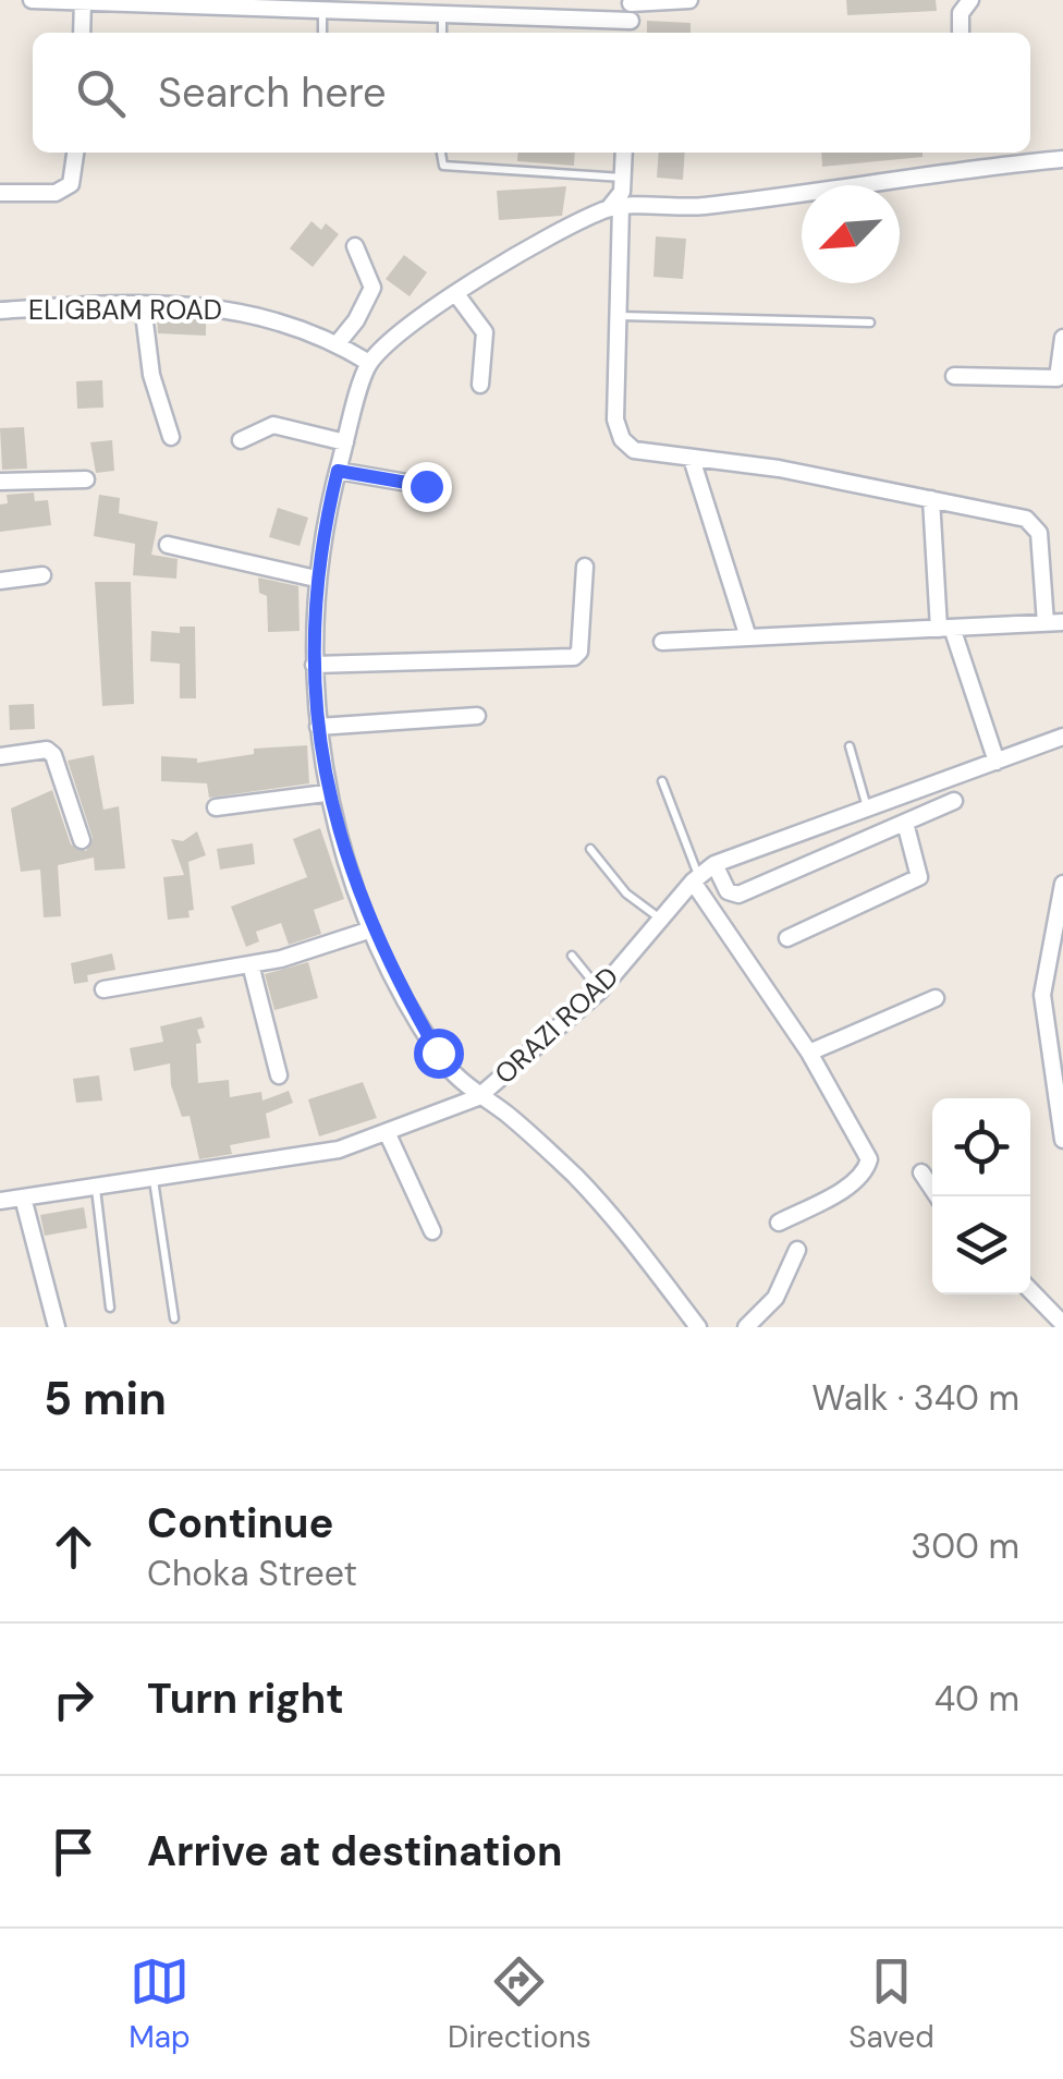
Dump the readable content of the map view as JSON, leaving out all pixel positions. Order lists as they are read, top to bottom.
{
  "streets": {
    "street": ["ELIGBAM ROAD", "ORAZI ROAD"]
  },
  "north": "bottom left",
  "page": {
    "search": "Search here",
    "heading": ["5 min", "Walk · 340 m"],
    "list": [
      ["Continue", "Choka Street", "300 m"],
      ["Turn right", "40 m"],
      "Arrive at destination"
    ],
    "nav": ["Map", "Directions", "Saved"]
  }
}
